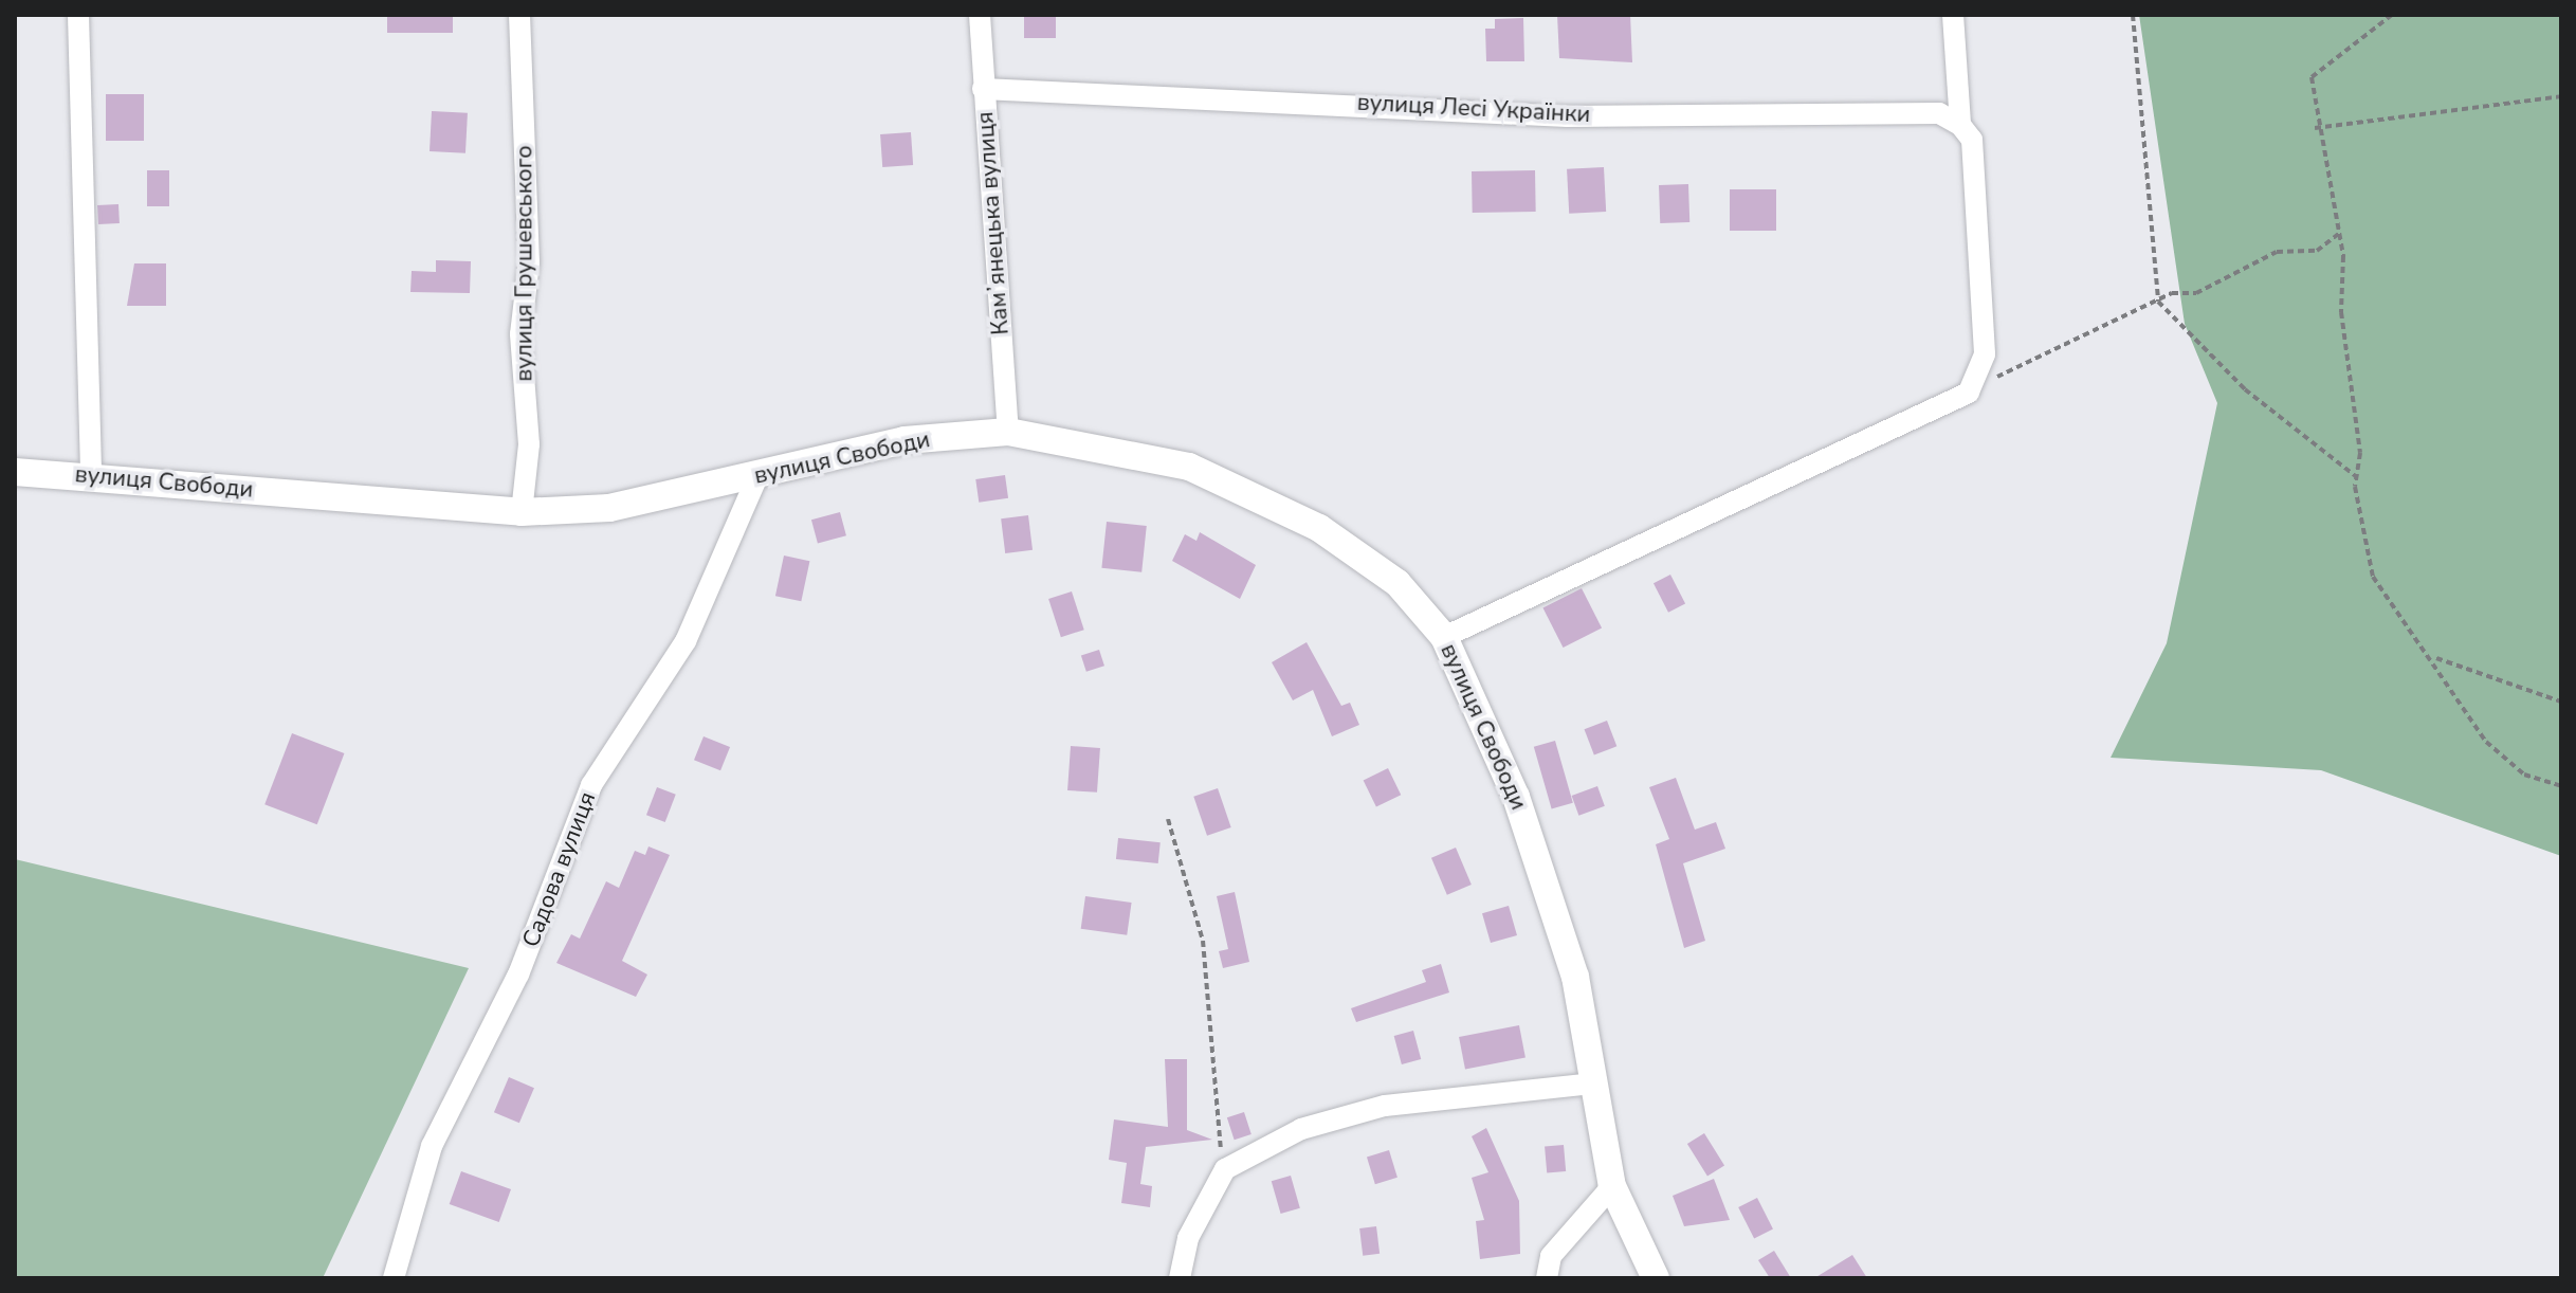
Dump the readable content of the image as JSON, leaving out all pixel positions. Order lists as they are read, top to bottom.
{
  "streets": {
    "street": [
      "вулиця Лесі Українки",
      "Камʼянецька вулиця",
      "вулиця Грушевського",
      "вулиця Свободи",
      "Садова вулиця"
    ]
  },
  "crossings": [
    ["вулиця Лесі Українки", "Камʼянецька вулиця"],
    ["Камʼянецька вулиця", "вулиця Свободи"],
    ["вулиця Грушевського", "вулиця Свободи"],
    ["вулиця Свободи", "Садова вулиця"]
  ]
}
